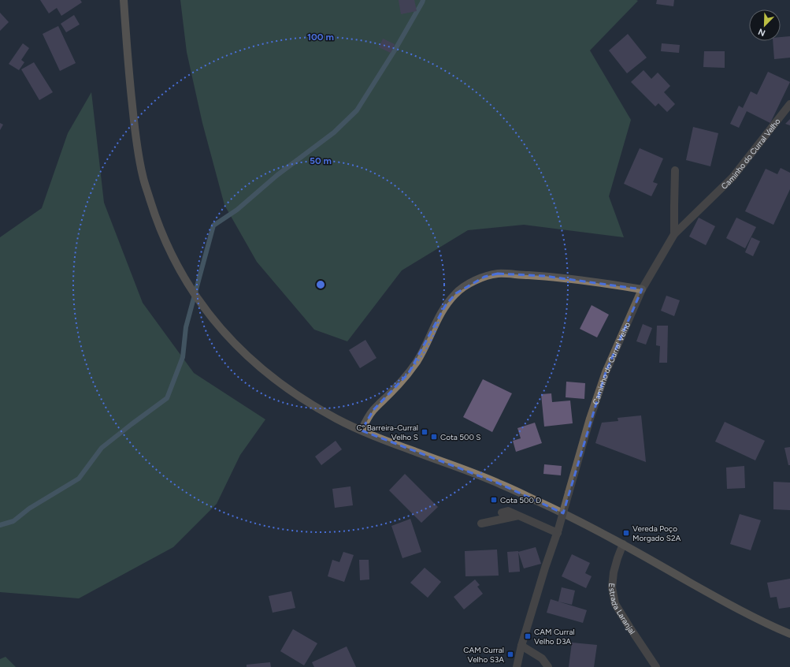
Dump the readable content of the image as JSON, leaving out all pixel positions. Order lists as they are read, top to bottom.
{
  "streets": {
    "street": ["Caminho do Curral Velho", "Estrada Laranjal"]
  },
  "places": {
    "transit": [
      "Cº Barreira-Curral Velho S",
      "Cota 500 S",
      "Cota 500 D",
      "Vereda Poço Morgado S2A",
      "CAM Curral Velho D3A",
      "CAM Curral Velho S3A"
    ]
  },
  "north": "bottom left",
  "rings": ["100 m", "50 m"]
}
